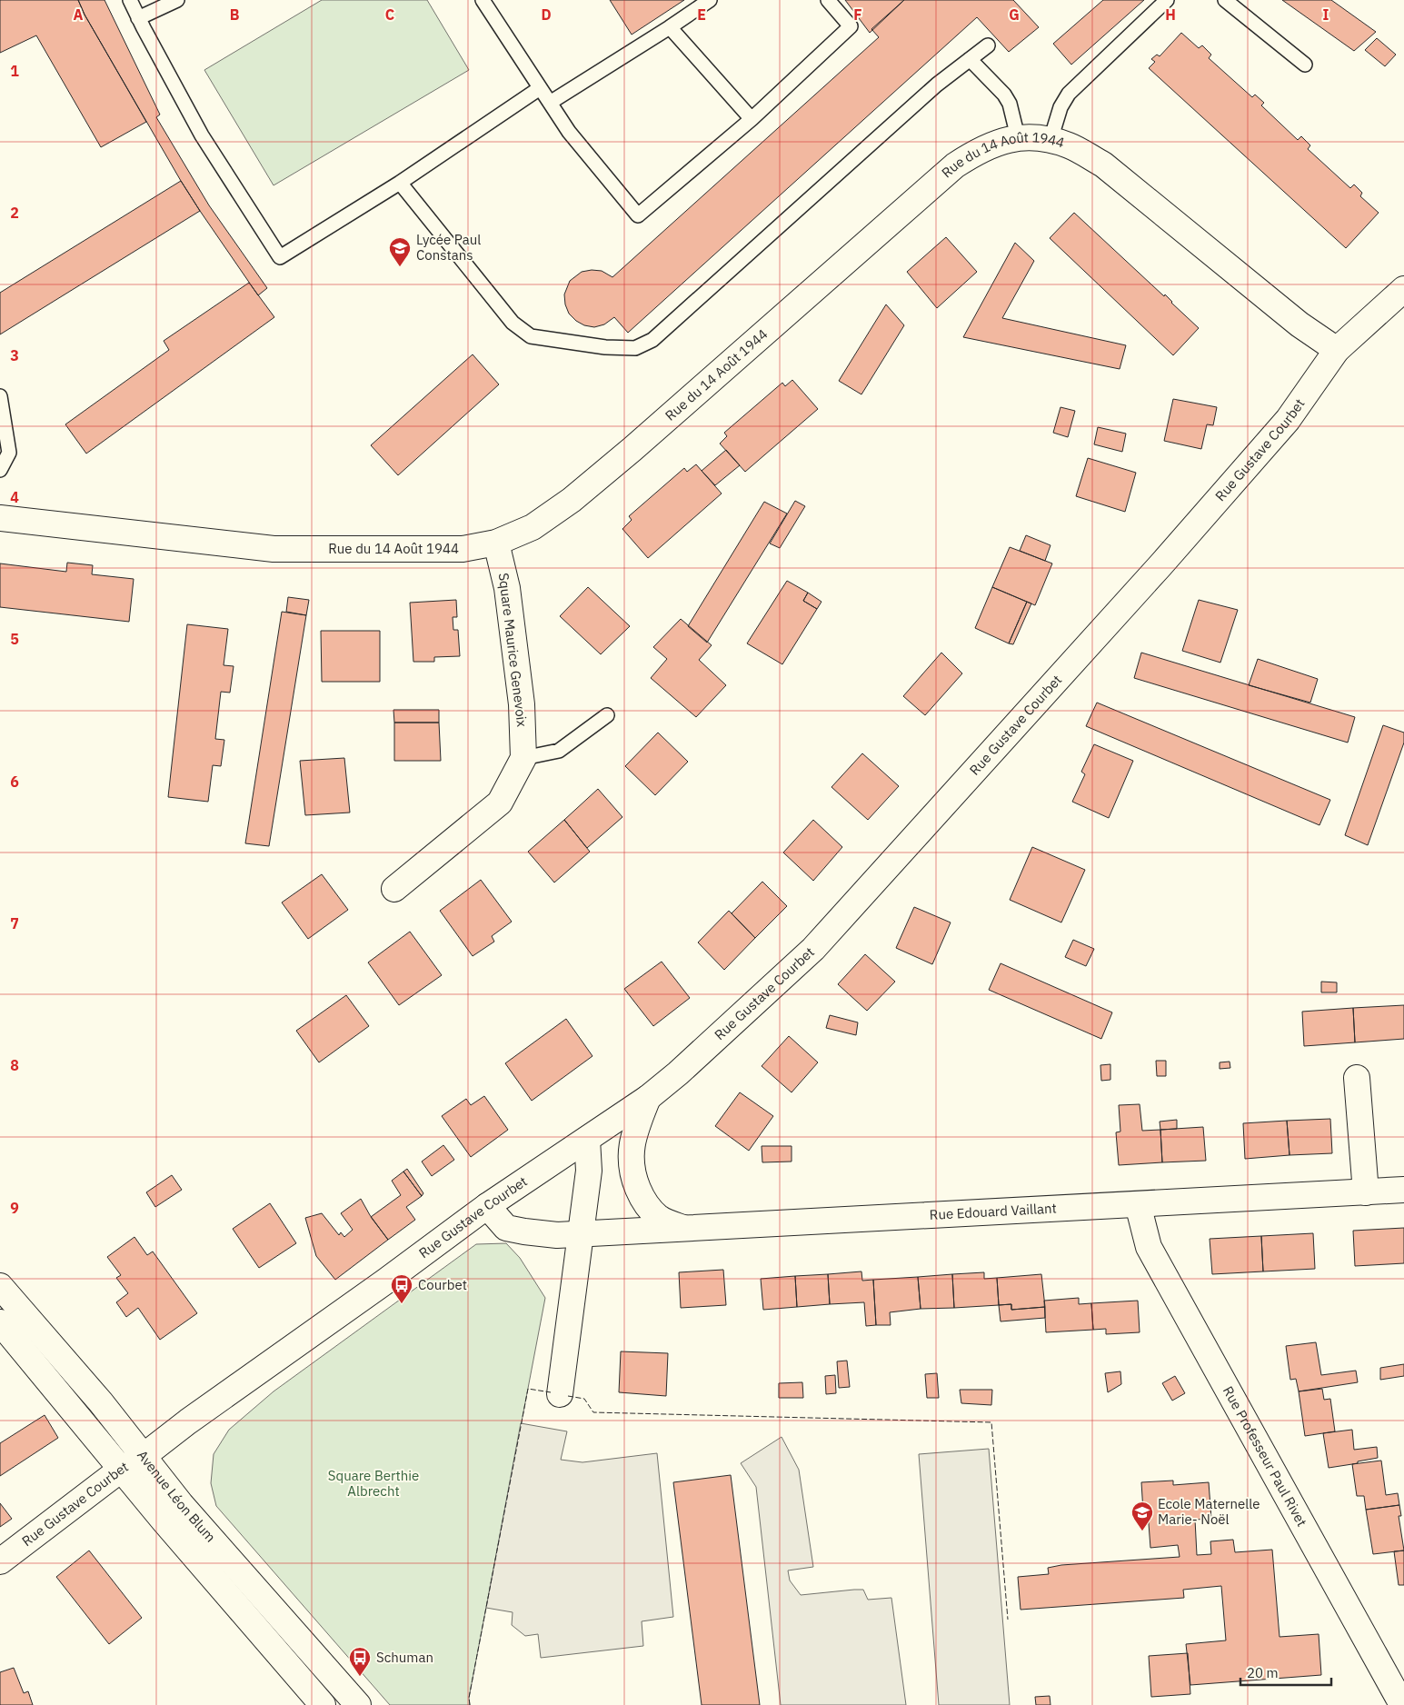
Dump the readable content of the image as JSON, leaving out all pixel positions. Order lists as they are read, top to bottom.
{
  "streets": {
    "street": [
      "Rue du 14 Août 1944",
      "Rue Gustave Courbet",
      "Square Maurice Genevoix",
      "Rue Edouard Vaillant",
      "Rue Professeur Paul Rivet",
      "Avenue Léon Blum"
    ]
  },
  "crossings": [
    ["Rue du 14 Août 1944", "Rue Gustave Courbet"],
    ["Rue du 14 Août 1944", "Square Maurice Genevoix"],
    ["Rue Gustave Courbet", "Rue Edouard Vaillant"],
    ["Rue Gustave Courbet", "Avenue Léon Blum"],
    ["Rue Edouard Vaillant", "Rue Professeur Paul Rivet"]
  ],
  "parks": ["Square Berthie Albrecht"],
  "places": {
    "school or university": ["Lycée Paul Constans", "Ecole Maternelle Marie- Noël"],
    "bus stop": ["Courbet", "Schuman"]
  },
  "scale_bar": "20 m",
  "grid": {
    "columns": [
      "A",
      "B",
      "C",
      "D",
      "E",
      "F",
      "G",
      "H",
      "I"
    ],
    "rows": [
      "1",
      "2",
      "3",
      "4",
      "5",
      "6",
      "7",
      "8",
      "9"
    ]
  }
}
